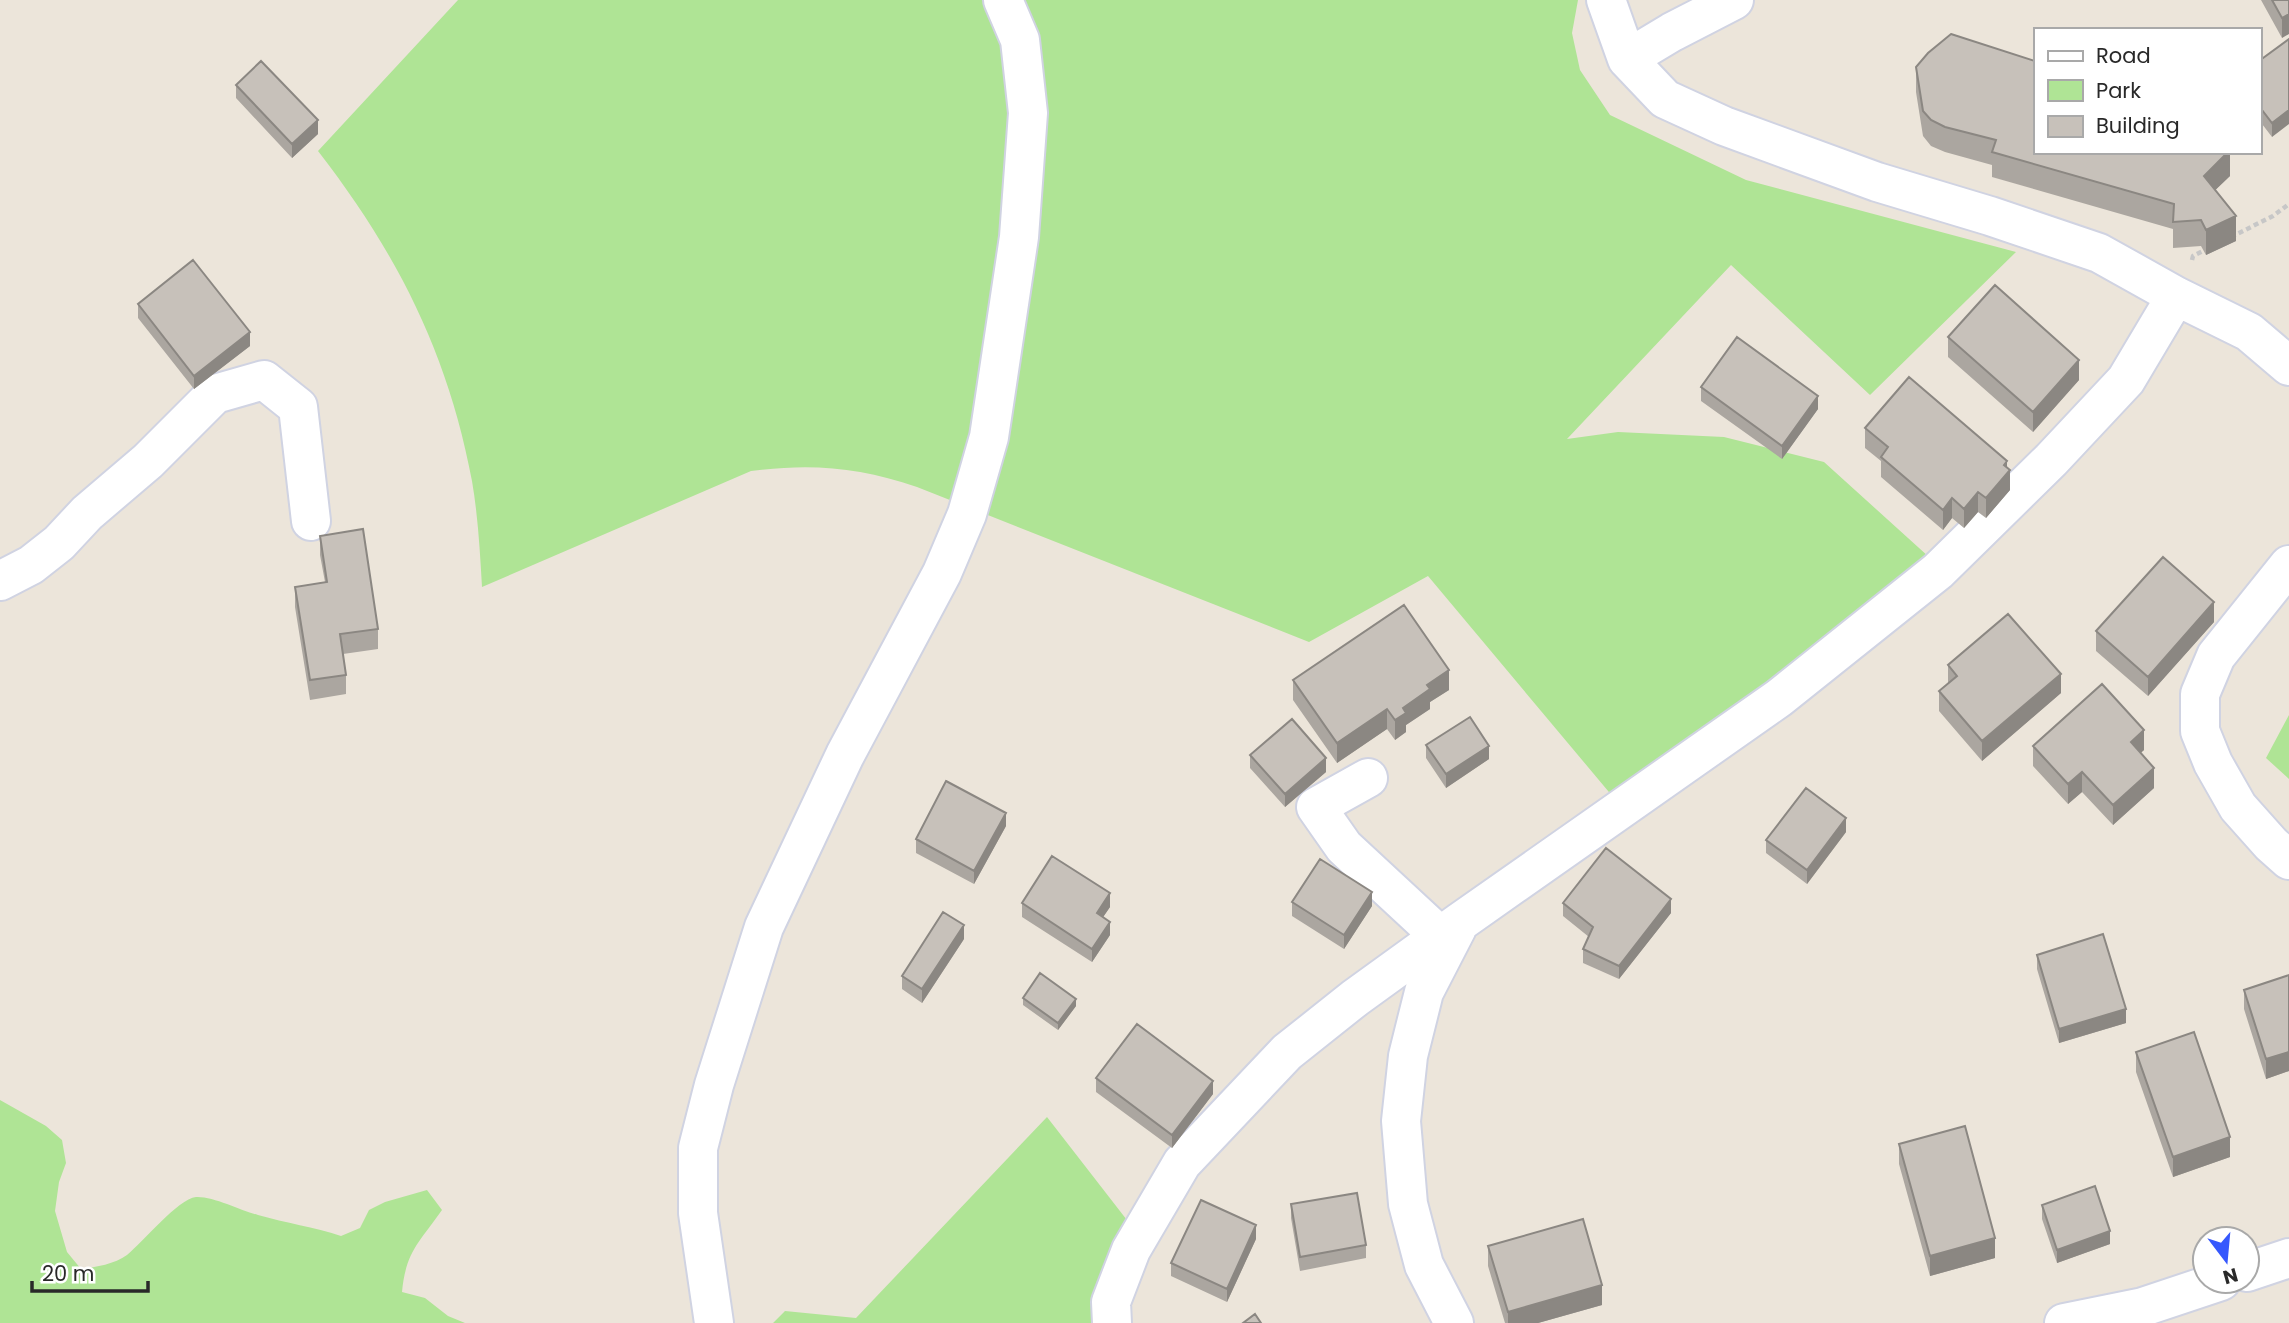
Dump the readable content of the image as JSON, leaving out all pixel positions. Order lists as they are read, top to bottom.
{
  "legend": ["Road", "Park", "Building"],
  "scale_bar": "20 m",
  "north": "bottom"
}
